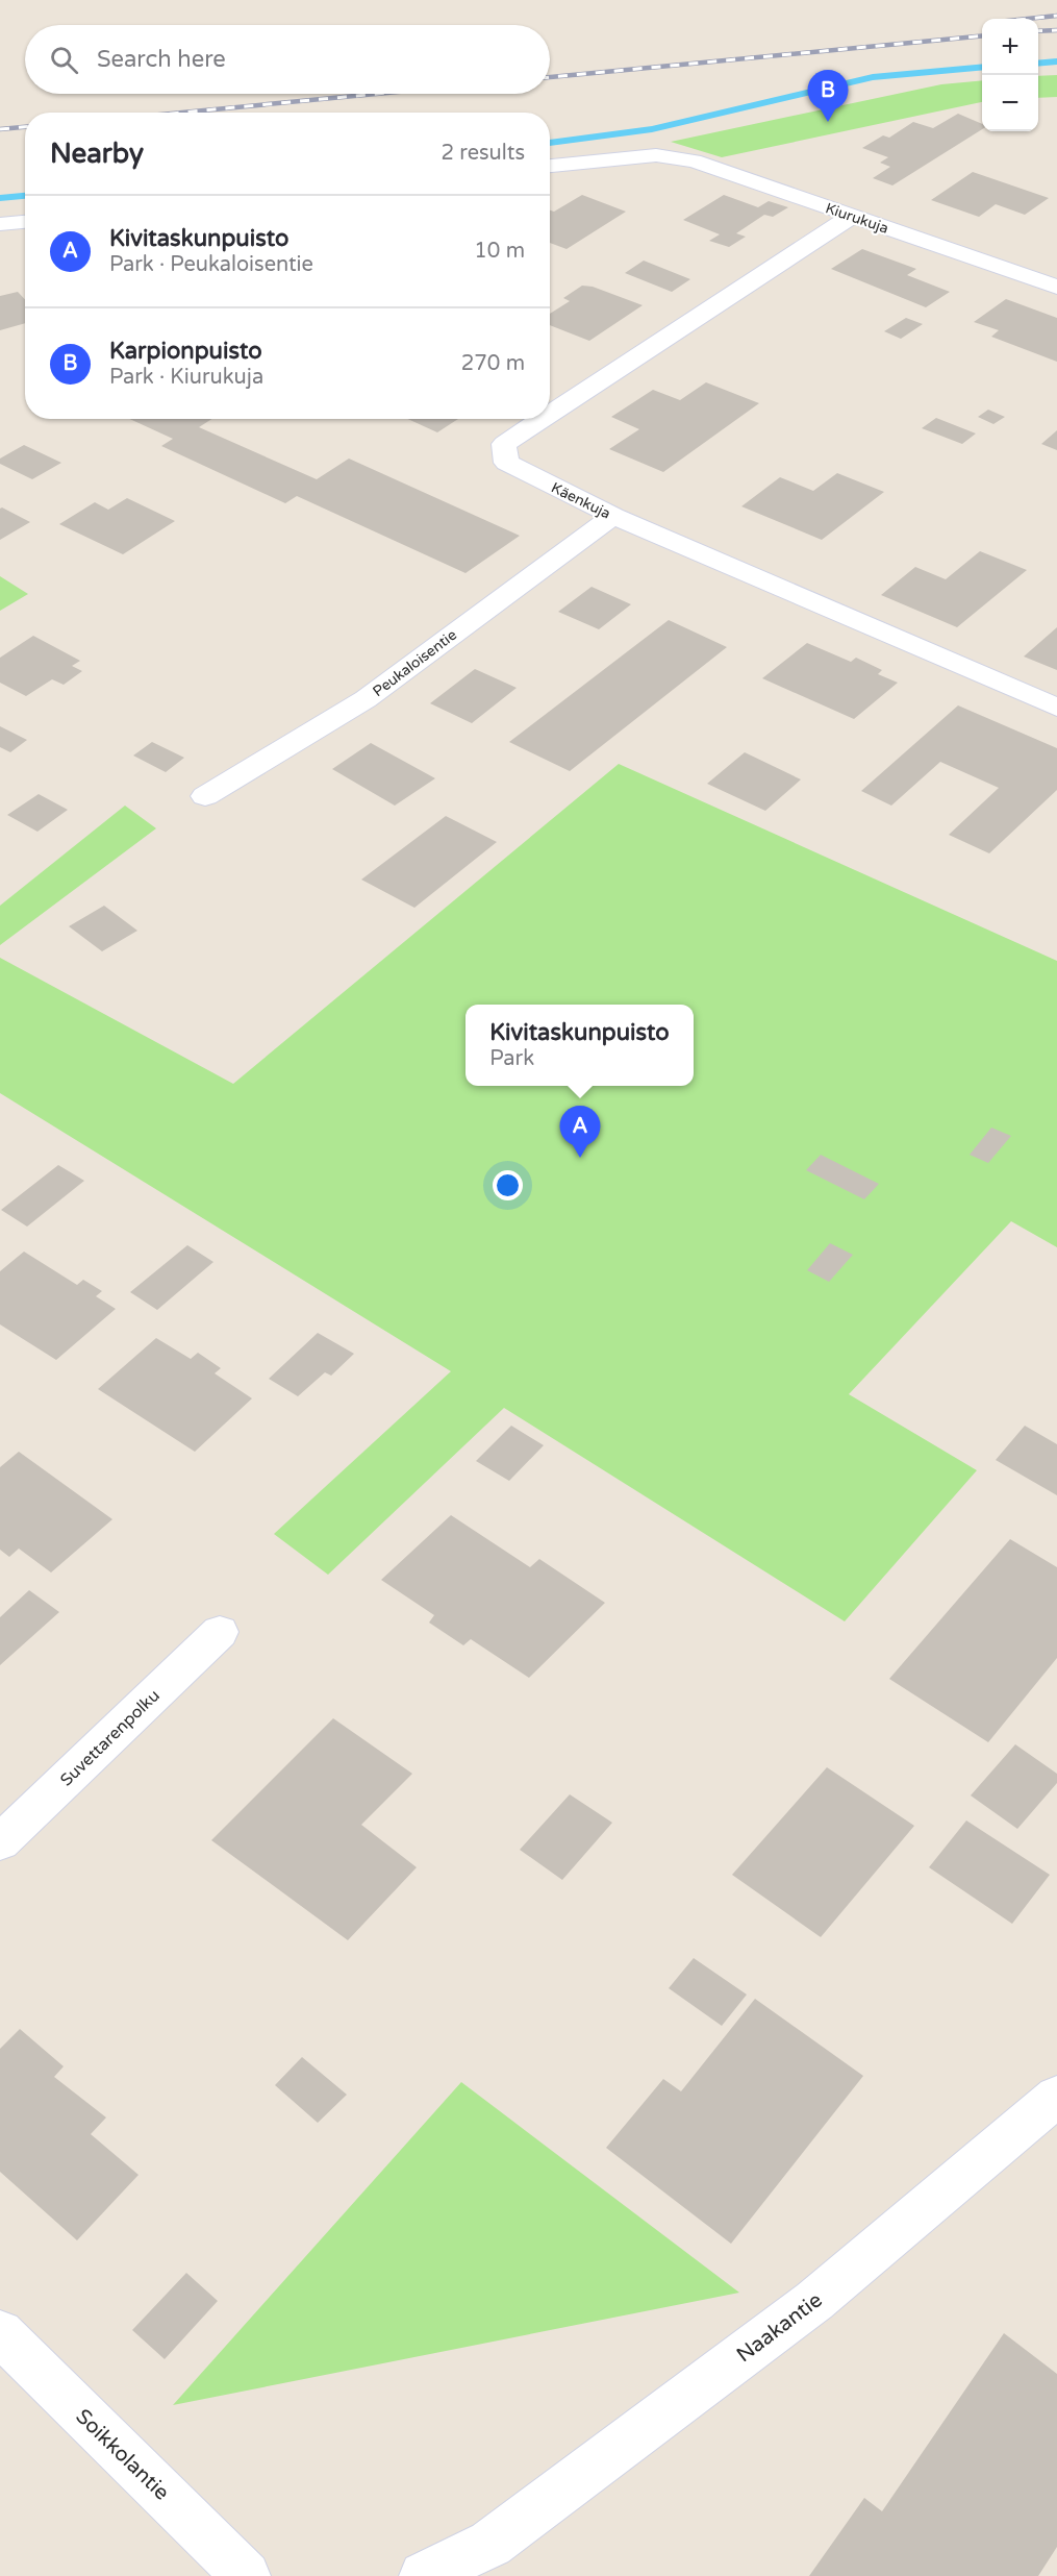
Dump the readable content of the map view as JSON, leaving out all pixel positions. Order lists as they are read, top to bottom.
{
  "streets": {
    "street": [
      "Kiurukuja",
      "Käenkuja",
      "Peukaloisentie",
      "Suvettarenpolku",
      "Naakantie",
      "Soikkolantie"
    ]
  },
  "crossings": [
    ["Kiurukuja", "Käenkuja"],
    ["Käenkuja", "Peukaloisentie"]
  ],
  "page": {
    "map_buttons": ["+", "−"],
    "search": "Search here",
    "pins": ["B", "A"],
    "heading": ["Nearby", "2 results"],
    "list": [
      {
        "mark": "A",
        "name": "Kivitaskunpuisto",
        "note": "Park · Peukaloisentie",
        "value": "10 m"
      },
      {
        "mark": "B",
        "name": "Karpionpuisto",
        "note": "Park · Kiurukuja",
        "value": "270 m"
      }
    ],
    "popup": ["Kivitaskunpuisto", "Park"]
  }
}
